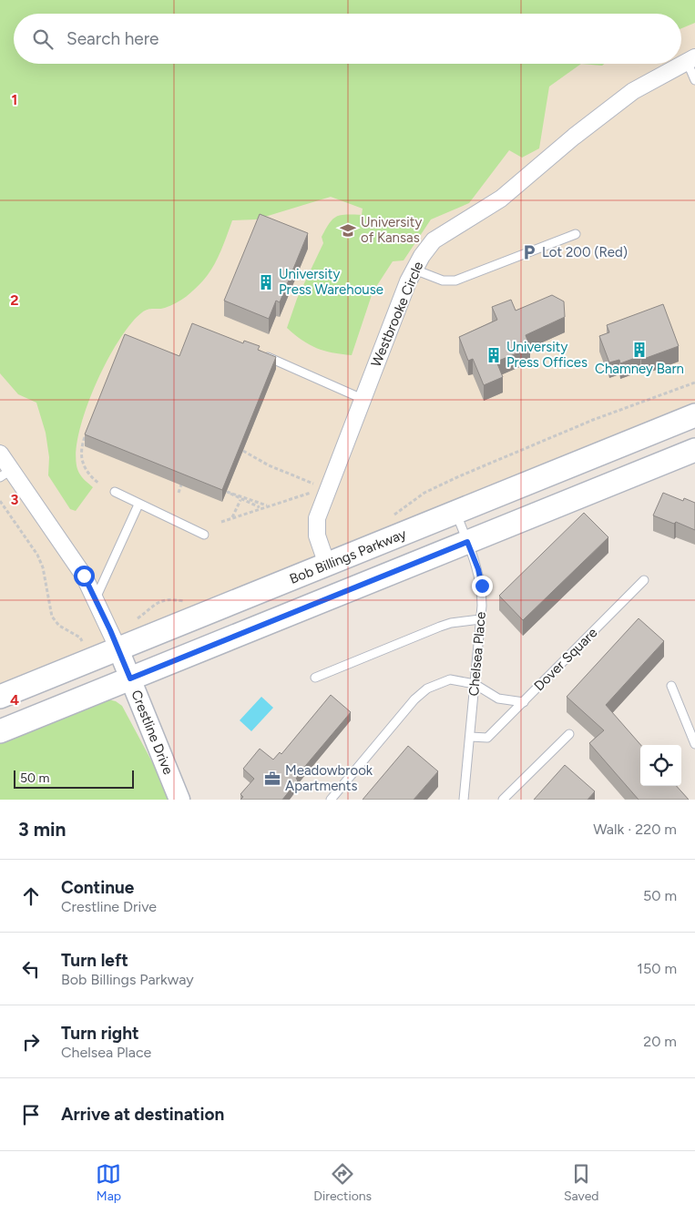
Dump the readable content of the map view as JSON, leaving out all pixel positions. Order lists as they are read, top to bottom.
{
  "streets": {
    "main road": ["Bob Billings Parkway"],
    "street": ["Westbrooke Circle", "Crestline Drive"],
    "lane": ["Chelsea Place", "Dover Square"]
  },
  "crossings": [
    ["Westbrooke Circle", "Bob Billings Parkway"],
    ["Bob Billings Parkway", "Chelsea Place"],
    ["Bob Billings Parkway", "Crestline Drive"],
    ["Chelsea Place", "Dover Square"]
  ],
  "places": {
    "school or university": ["University of Kansas"],
    "parking": ["Lot 200 (Red)"],
    "building": ["University Press Warehouse", "Chamney Barn", "University Press Offices"],
    "office": ["Meadowbrook Apartments"]
  },
  "scale_bar": "50 m",
  "page": {
    "search": "Search here",
    "scale": "50 m",
    "heading": ["3 min", "Walk · 220 m"],
    "list": [
      ["Continue", "Crestline Drive", "50 m"],
      ["Turn left", "Bob Billings Parkway", "150 m"],
      ["Turn right", "Chelsea Place", "20 m"],
      "Arrive at destination"
    ],
    "nav": ["Map", "Directions", "Saved"]
  },
  "grid": {
    "rows": [
      "1",
      "2",
      "3",
      "4"
    ]
  }
}
